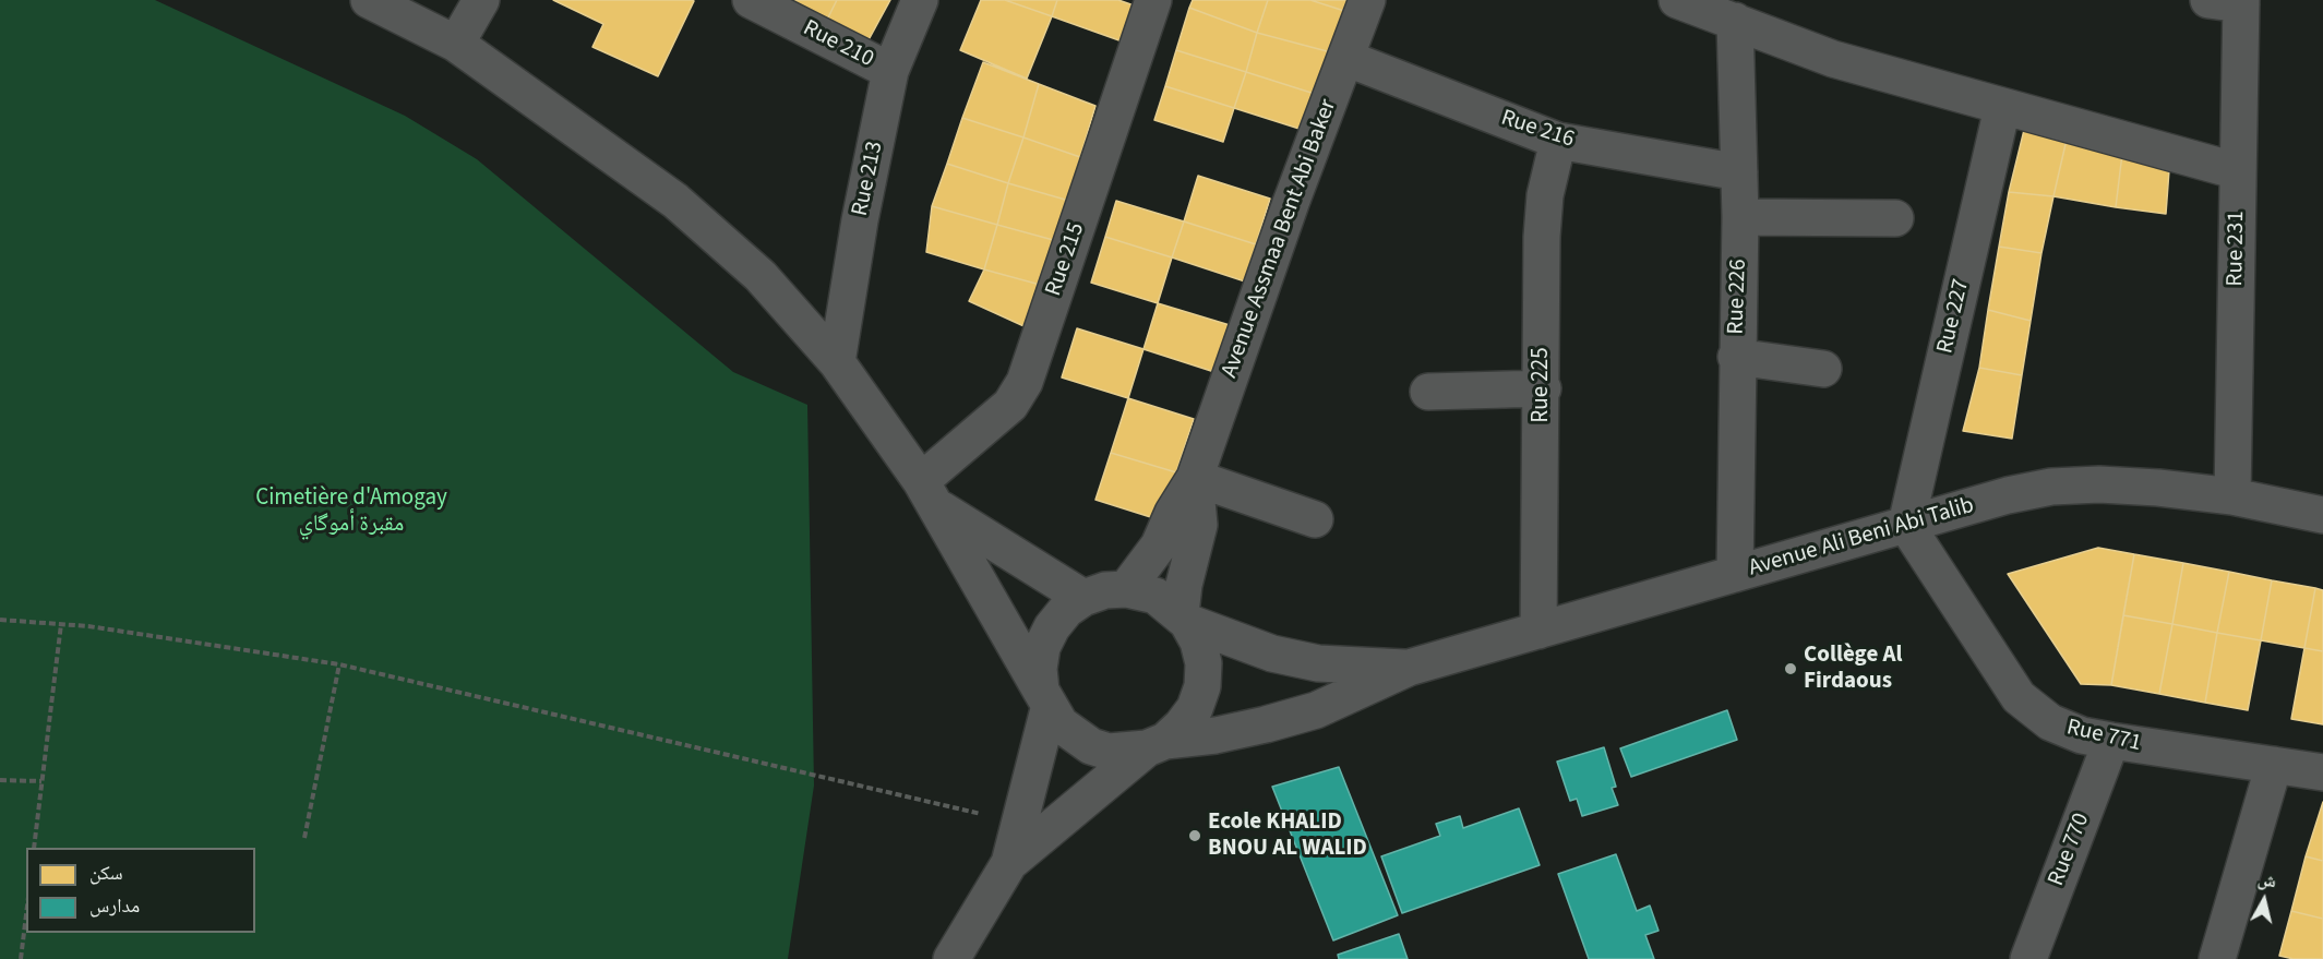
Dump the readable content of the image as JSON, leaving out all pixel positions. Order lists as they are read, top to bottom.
{
  "streets": {
    "street": [
      "Rue 210",
      "Rue 216",
      "Rue 213",
      "Avenue Assmaa Bent Abi Baker",
      "Rue 231",
      "Rue 215",
      "Rue 226",
      "Rue 227",
      "Rue 225",
      "Avenue Ali Beni Abi Talib",
      "Rue 771",
      "Rue 770"
    ]
  },
  "crossings": [
    ["Rue 210", "Rue 213"],
    ["Rue 216", "Avenue Assmaa Bent Abi Baker"],
    ["Rue 216", "Rue 226"],
    ["Rue 216", "Rue 225"],
    ["Avenue Assmaa Bent Abi Baker", "Avenue Ali Beni Abi Talib"],
    ["Rue 231", "Avenue Ali Beni Abi Talib"],
    ["Rue 226", "Avenue Ali Beni Abi Talib"],
    ["Rue 227", "Avenue Ali Beni Abi Talib"],
    ["Rue 227", "Rue 771"],
    ["Rue 225", "Avenue Ali Beni Abi Talib"],
    ["Avenue Ali Beni Abi Talib", "Rue 771"],
    ["Rue 771", "Rue 770"]
  ],
  "parks": ["Cimetière d'Amogay مقبرة أموگاي"],
  "places": ["Collège Al Firdaous", "Ecole KHALID BNOU AL WALID"],
  "legend": ["سكن", "مدارس"],
  "north": "top"
}
